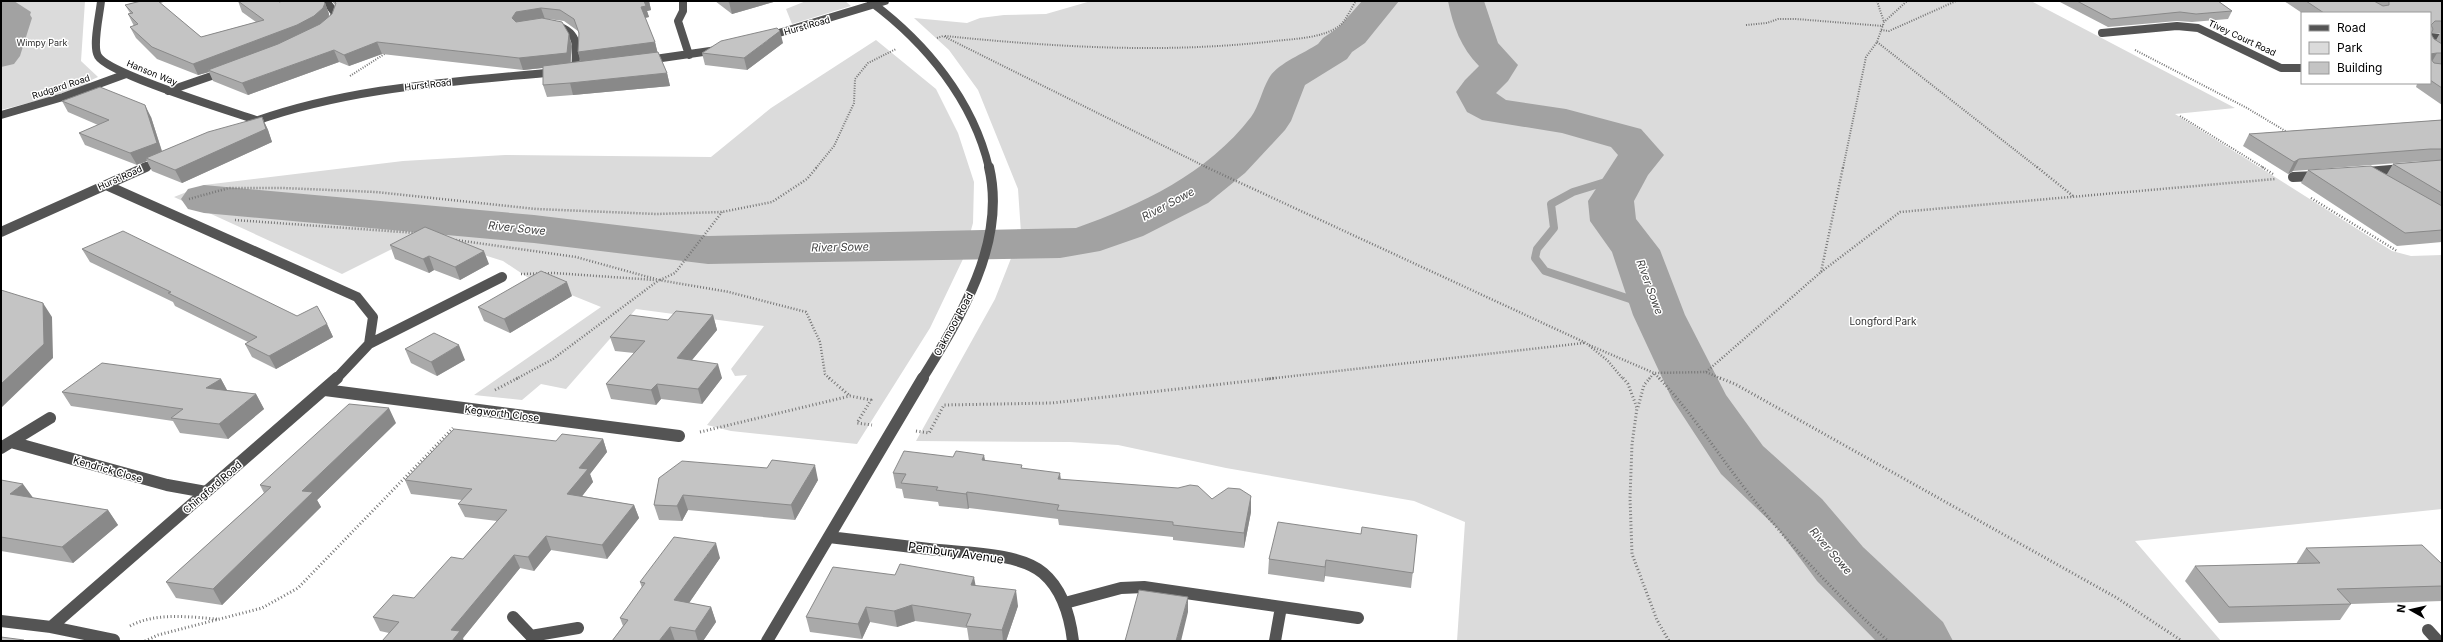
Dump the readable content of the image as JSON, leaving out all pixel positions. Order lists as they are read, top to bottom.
{
  "streets": {
    "street": [
      "Hurst Road",
      "Tivey Court Road",
      "Hanson Way",
      "Rudgard Road",
      "Oakmoor Road",
      "Kegworth Close",
      "Kendrick Close",
      "Chingford Road",
      "Pembury Avenue"
    ]
  },
  "crossings": [
    ["Hurst Road", "Hanson Way"],
    ["Hurst Road", "Oakmoor Road"],
    ["Hanson Way", "Rudgard Road"],
    ["Oakmoor Road", "Pembury Avenue"],
    ["Kegworth Close", "Chingford Road"],
    ["Kendrick Close", "Chingford Road"]
  ],
  "water": ["River Sowe"],
  "parks": ["Wimpy Park", "Longford Park"],
  "legend": ["Road", "Park", "Building"],
  "north": "left"
}
